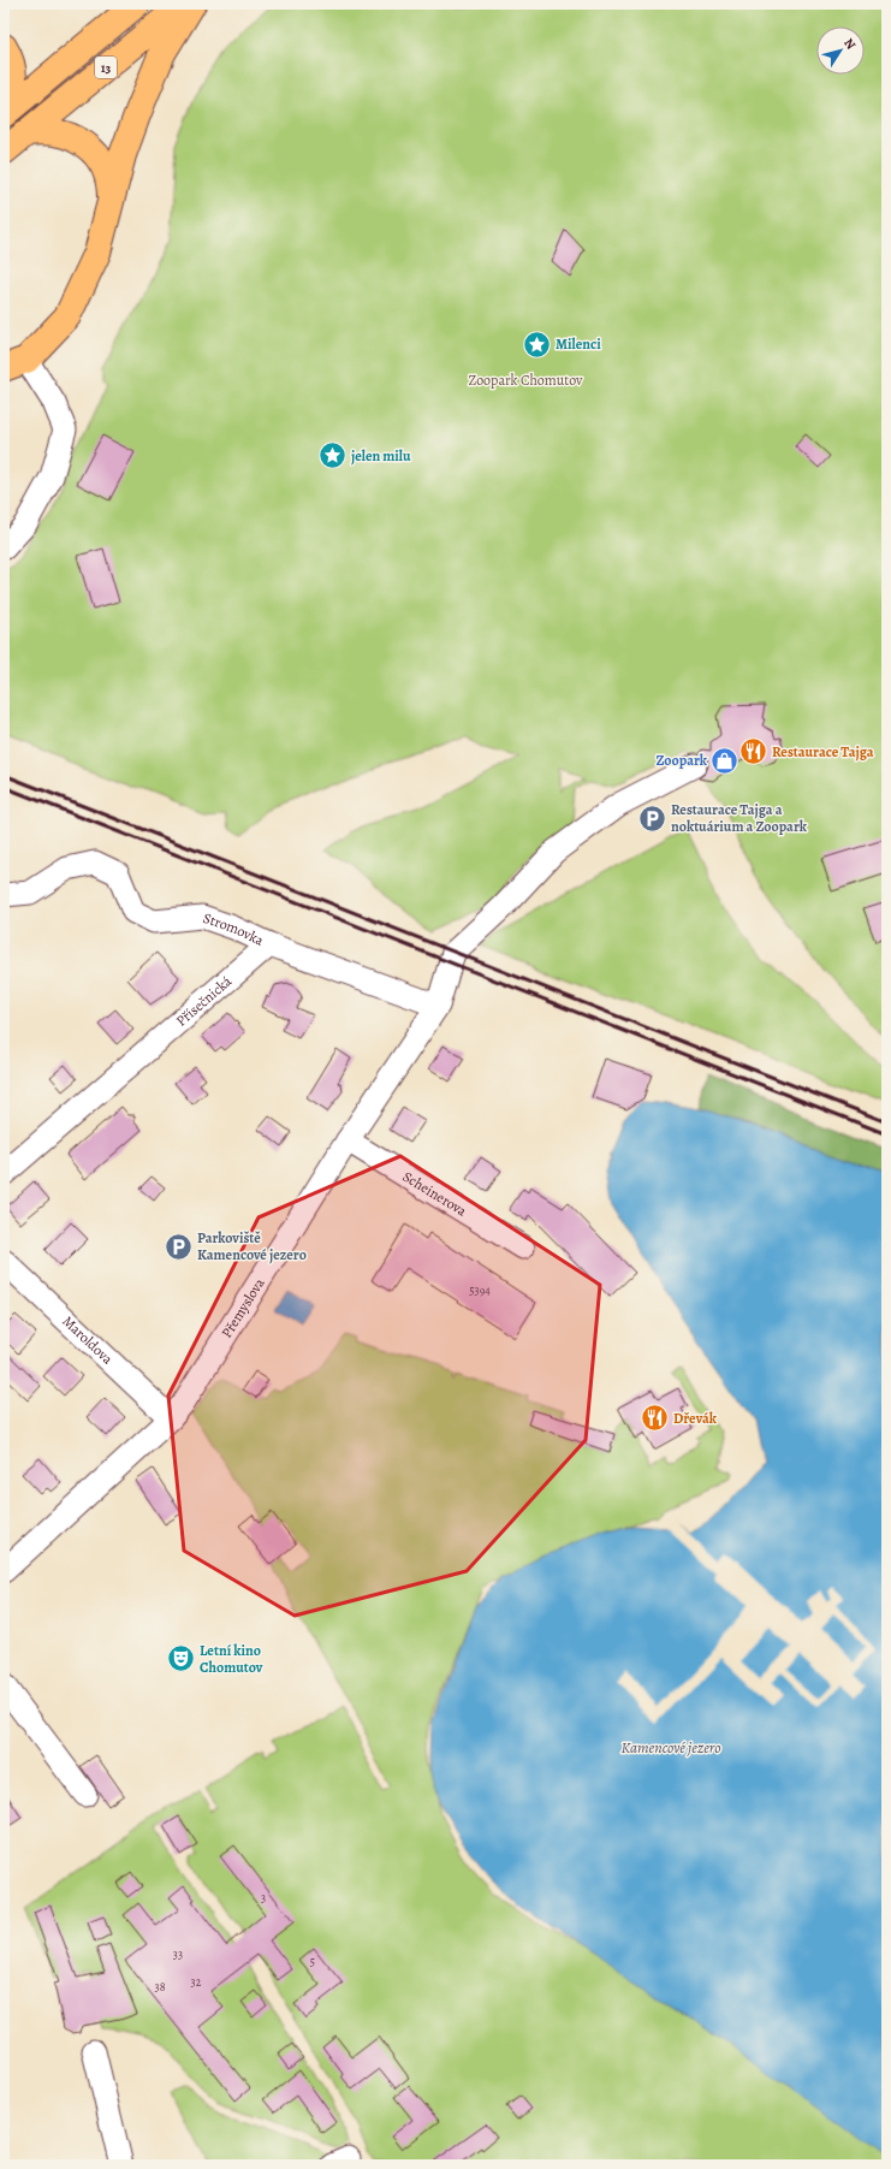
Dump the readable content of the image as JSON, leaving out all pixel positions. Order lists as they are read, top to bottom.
{
  "streets": {
    "highway": ["13"],
    "street": [
      "Stromovka",
      "Přísečnická",
      "Scheinerova",
      "Přemyslova",
      "Maroldova"
    ]
  },
  "crossings": [
    ["Stromovka", "Přísečnická"],
    ["Scheinerova", "Přemyslova"],
    ["Přemyslova", "Maroldova"]
  ],
  "water": ["Kamencové jezero"],
  "parks": ["Zoopark Chomutov"],
  "places": {
    "place": ["Milenci", "jelen milu"],
    "restaurant": ["Restaurace Tajga", "Dřevák"],
    "shop": ["Zoopark"],
    "parking": ["Restaurace Tajga a noktuárium a Zoopark", "Parkoviště Kamencové jezero"],
    "theatre": ["Letní kino Chomutov"]
  },
  "house_numbers": [
    "5394",
    "3",
    "33",
    "5",
    "32",
    "38"
  ],
  "north": "top right"
}
